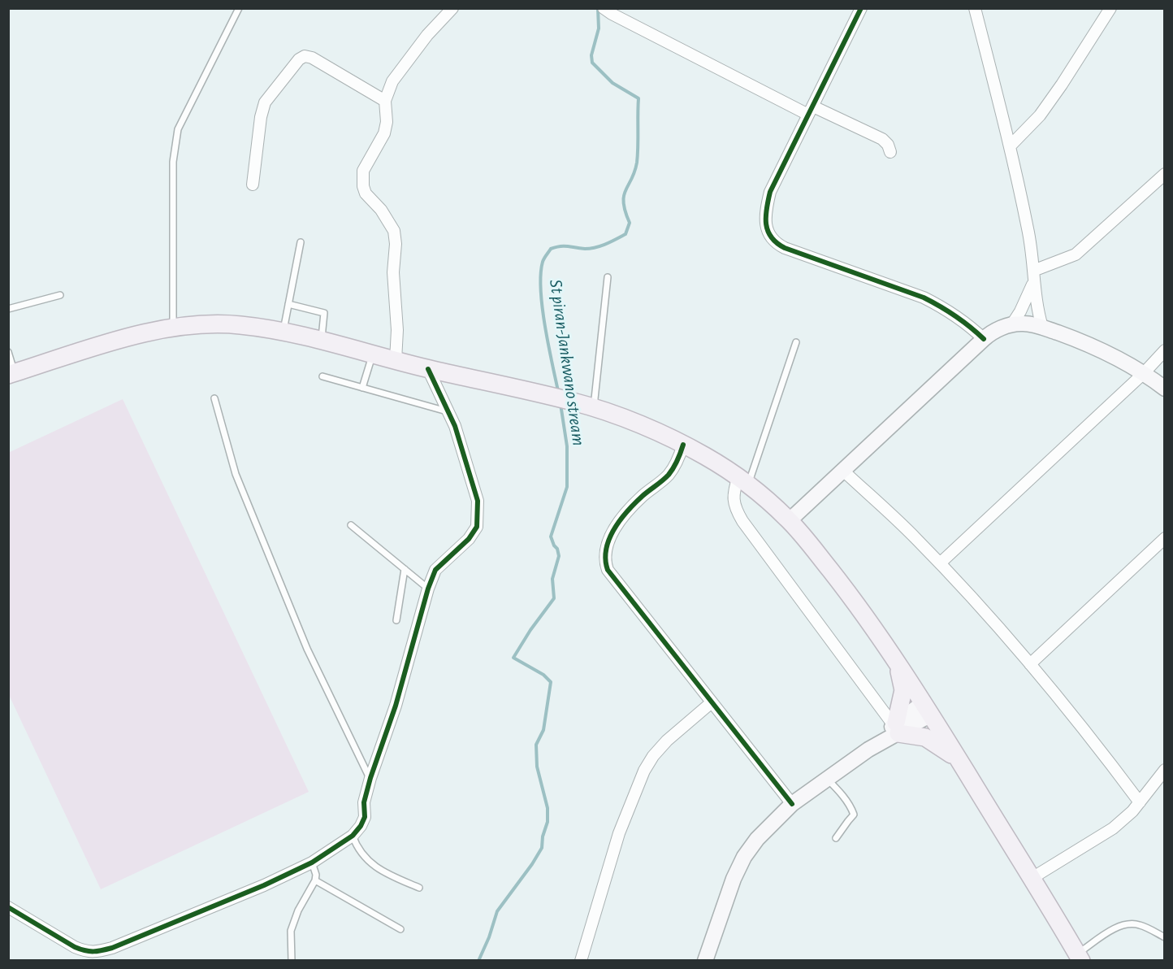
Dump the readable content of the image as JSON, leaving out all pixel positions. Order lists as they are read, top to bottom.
{
  "water": ["St piran-Jankwano stream"]
}
